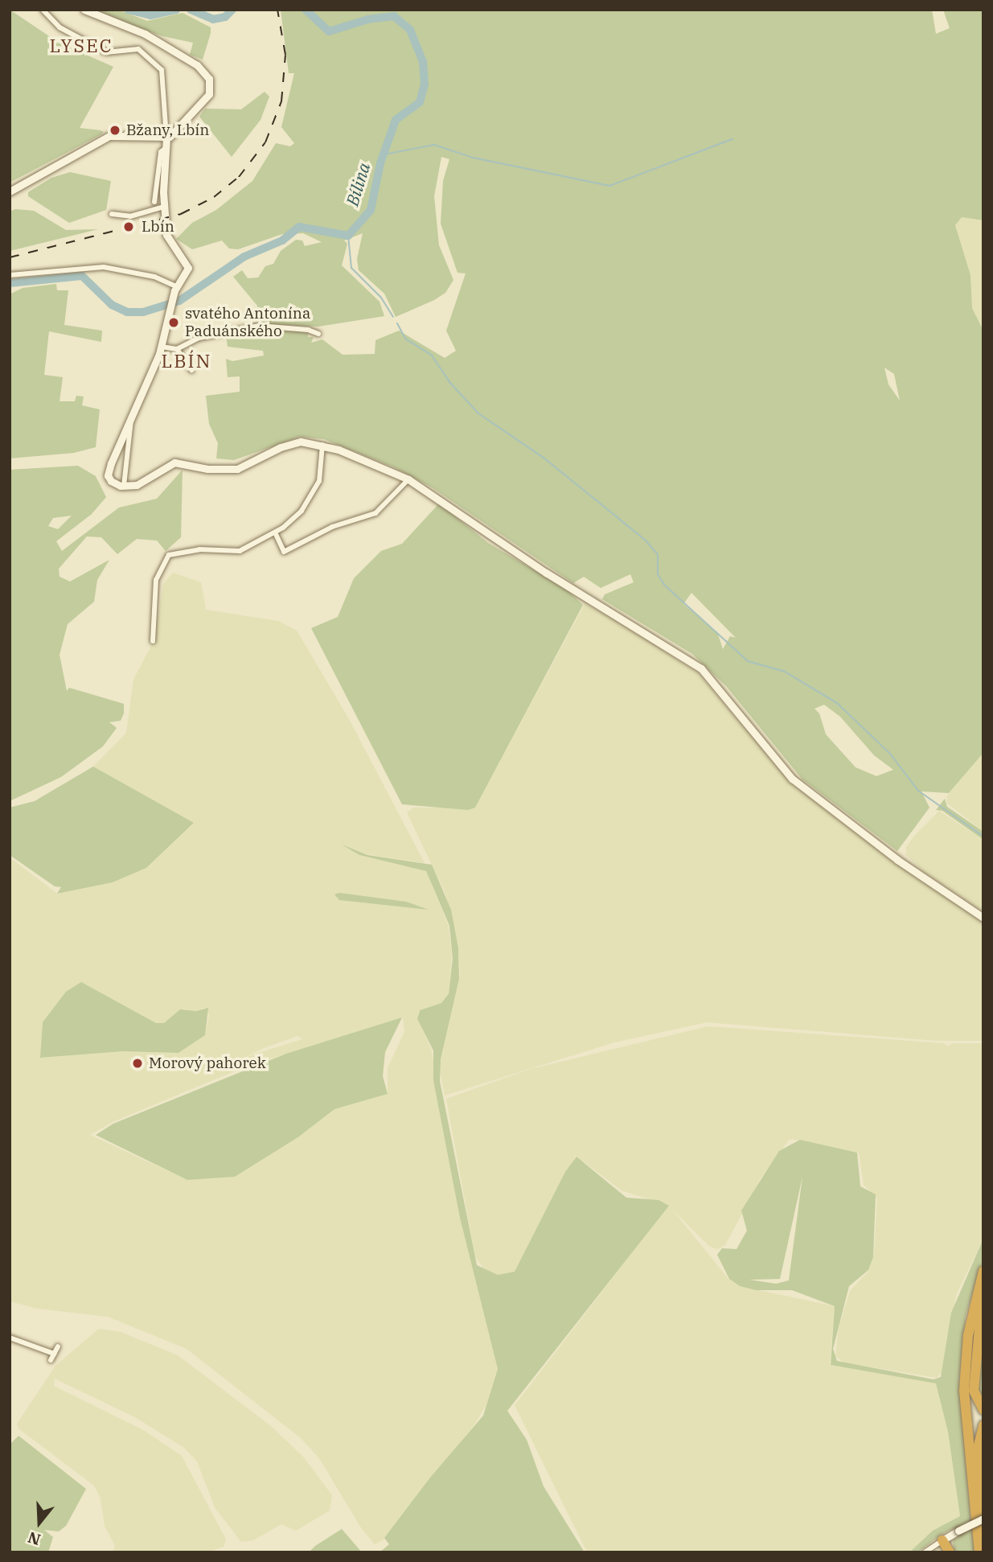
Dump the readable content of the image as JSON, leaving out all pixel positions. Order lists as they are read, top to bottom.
{
  "districts": ["LYSEC", "LBÍN"],
  "water": ["Bílina"],
  "places": [
    "Bžany, Lbín",
    "Lbín",
    "svatého Antonína Paduánského",
    "Morový pahorek"
  ],
  "north": "bottom"
}
